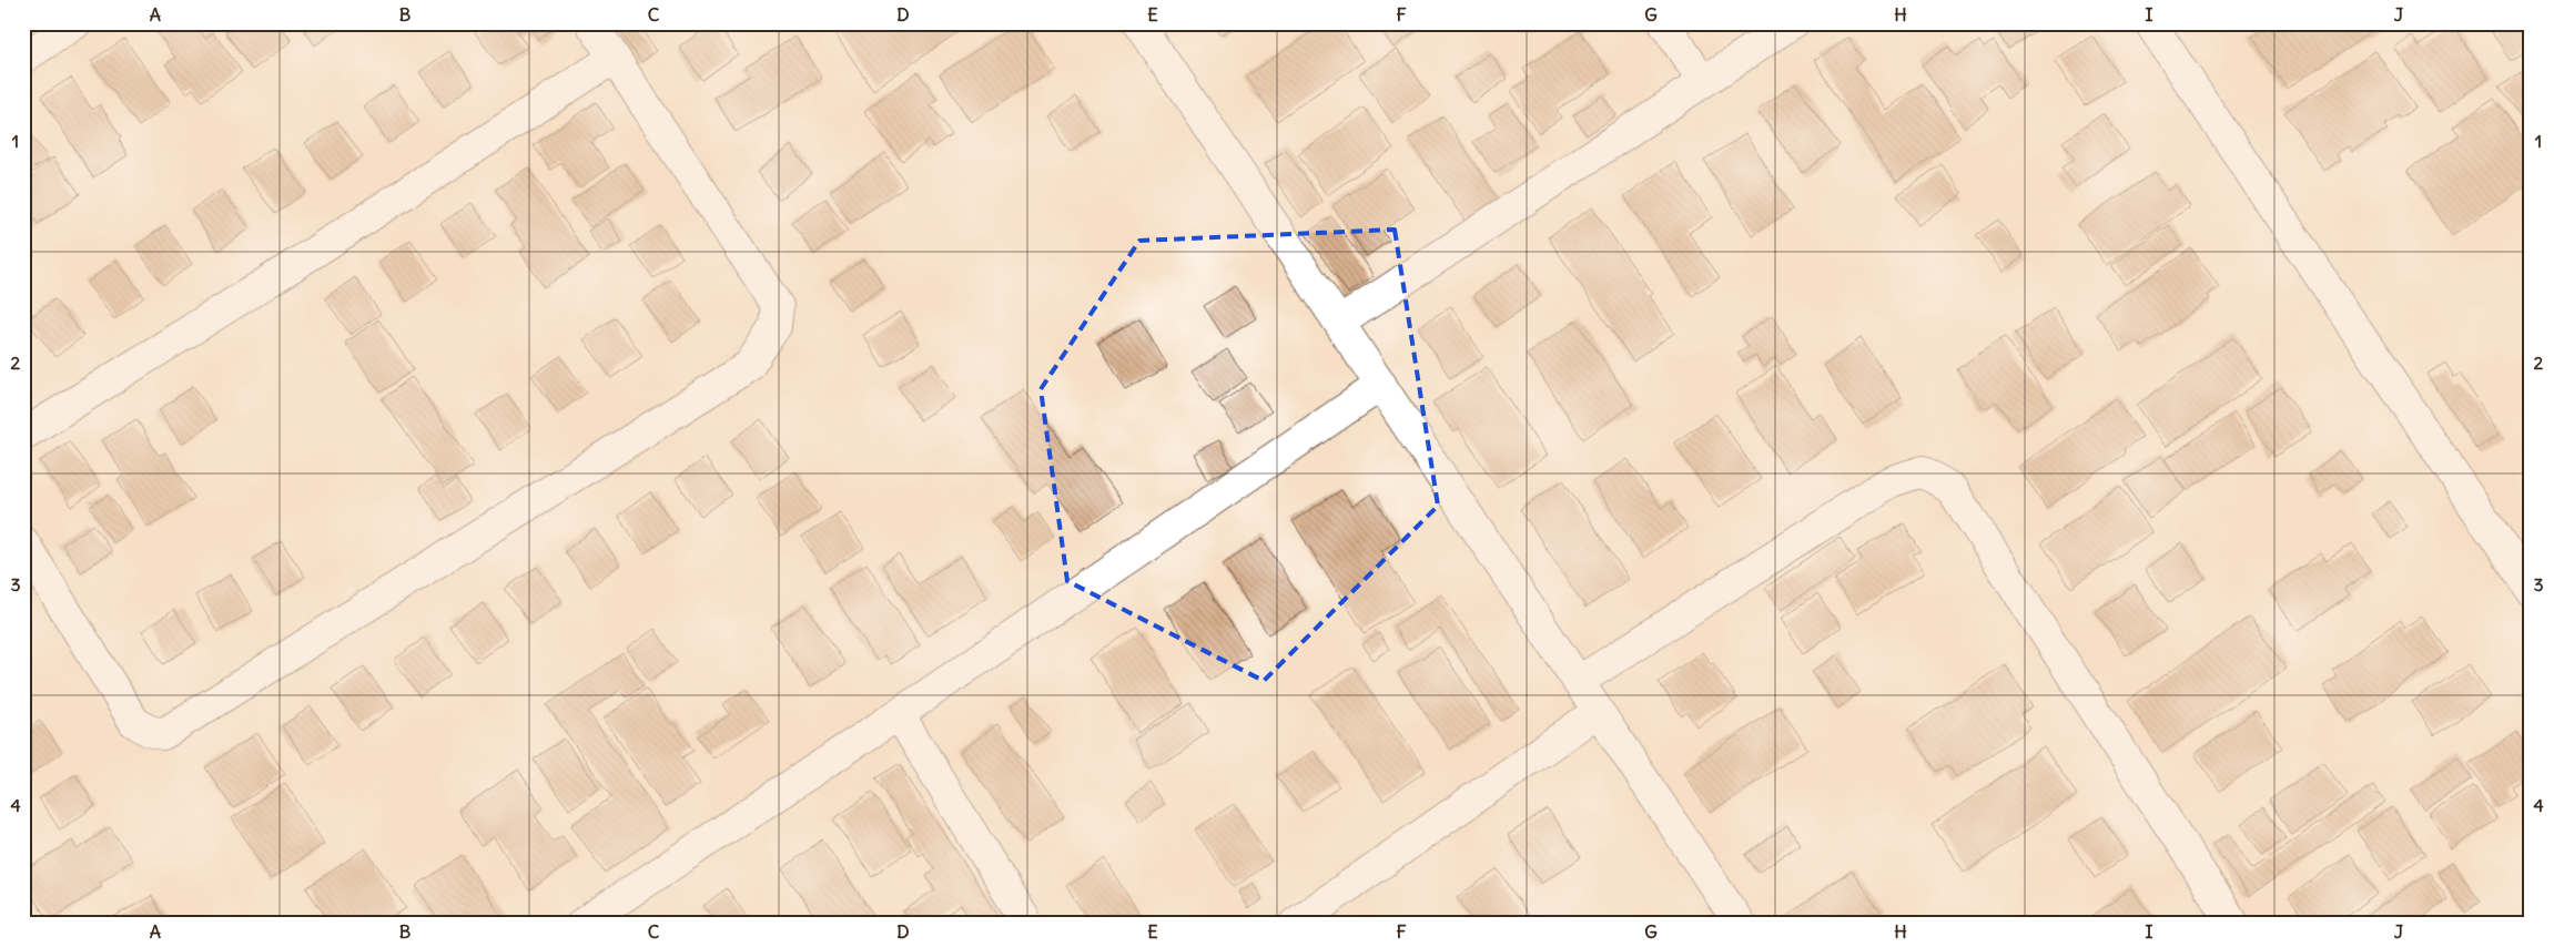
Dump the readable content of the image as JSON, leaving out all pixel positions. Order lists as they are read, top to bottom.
{
  "grid": {
    "columns": [
      "A",
      "B",
      "C",
      "D",
      "E",
      "F",
      "G",
      "H",
      "I",
      "J"
    ],
    "rows": [
      "1",
      "2",
      "3",
      "4"
    ]
  }
}
